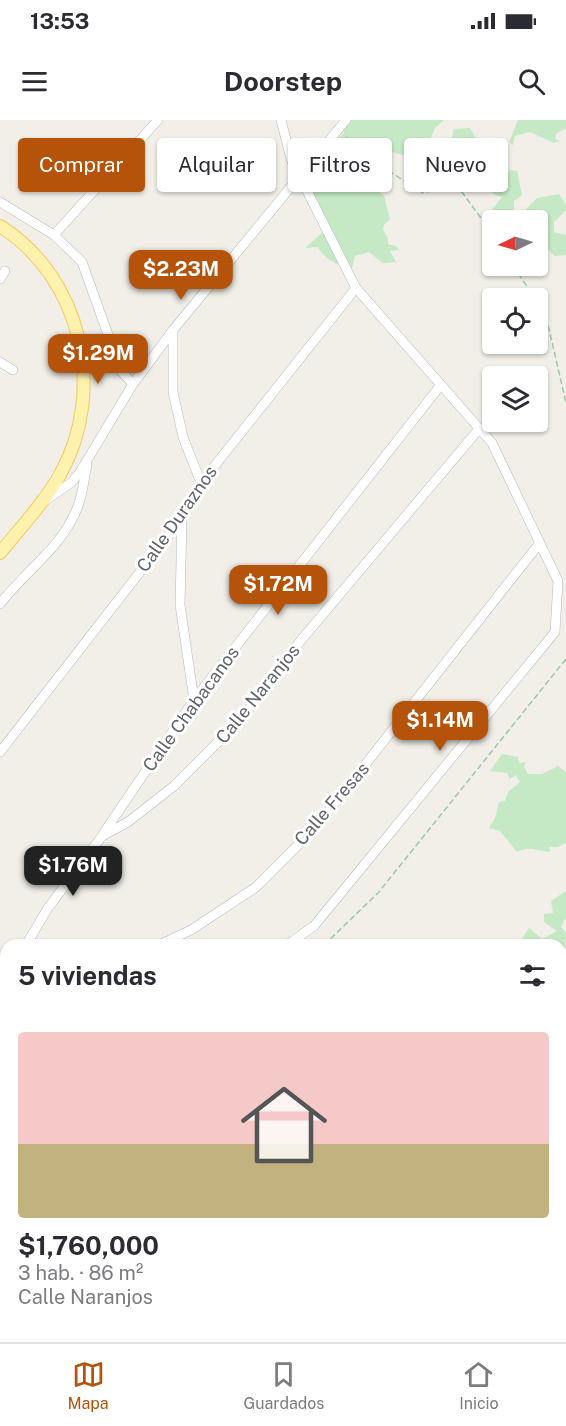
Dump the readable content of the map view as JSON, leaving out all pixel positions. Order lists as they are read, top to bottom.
{
  "streets": {
    "street": [
      "Calle Duraznos",
      "Calle Naranjos",
      "Calle Chabacanos",
      "Calle Fresas"
    ]
  },
  "crossings": [
    ["Calle Naranjos", "Calle Chabacanos"]
  ],
  "north": "left",
  "page": {
    "status": "13:53",
    "header": "Doorstep",
    "chip": [
      "Comprar",
      "Alquilar",
      "Filtros",
      "Nuevo"
    ],
    "price": [
      "$2.23M",
      "$1.29M",
      "$1.72M",
      "$1.14M",
      "$1.76M"
    ],
    "heading": "5 viviendas",
    "list": [
      {
        "name": "$1,760,000",
        "note": "3 hab. · 86 m² · Calle Naranjos"
      }
    ],
    "tabs": ["Mapa", "Guardados", "Inicio"]
  }
}
